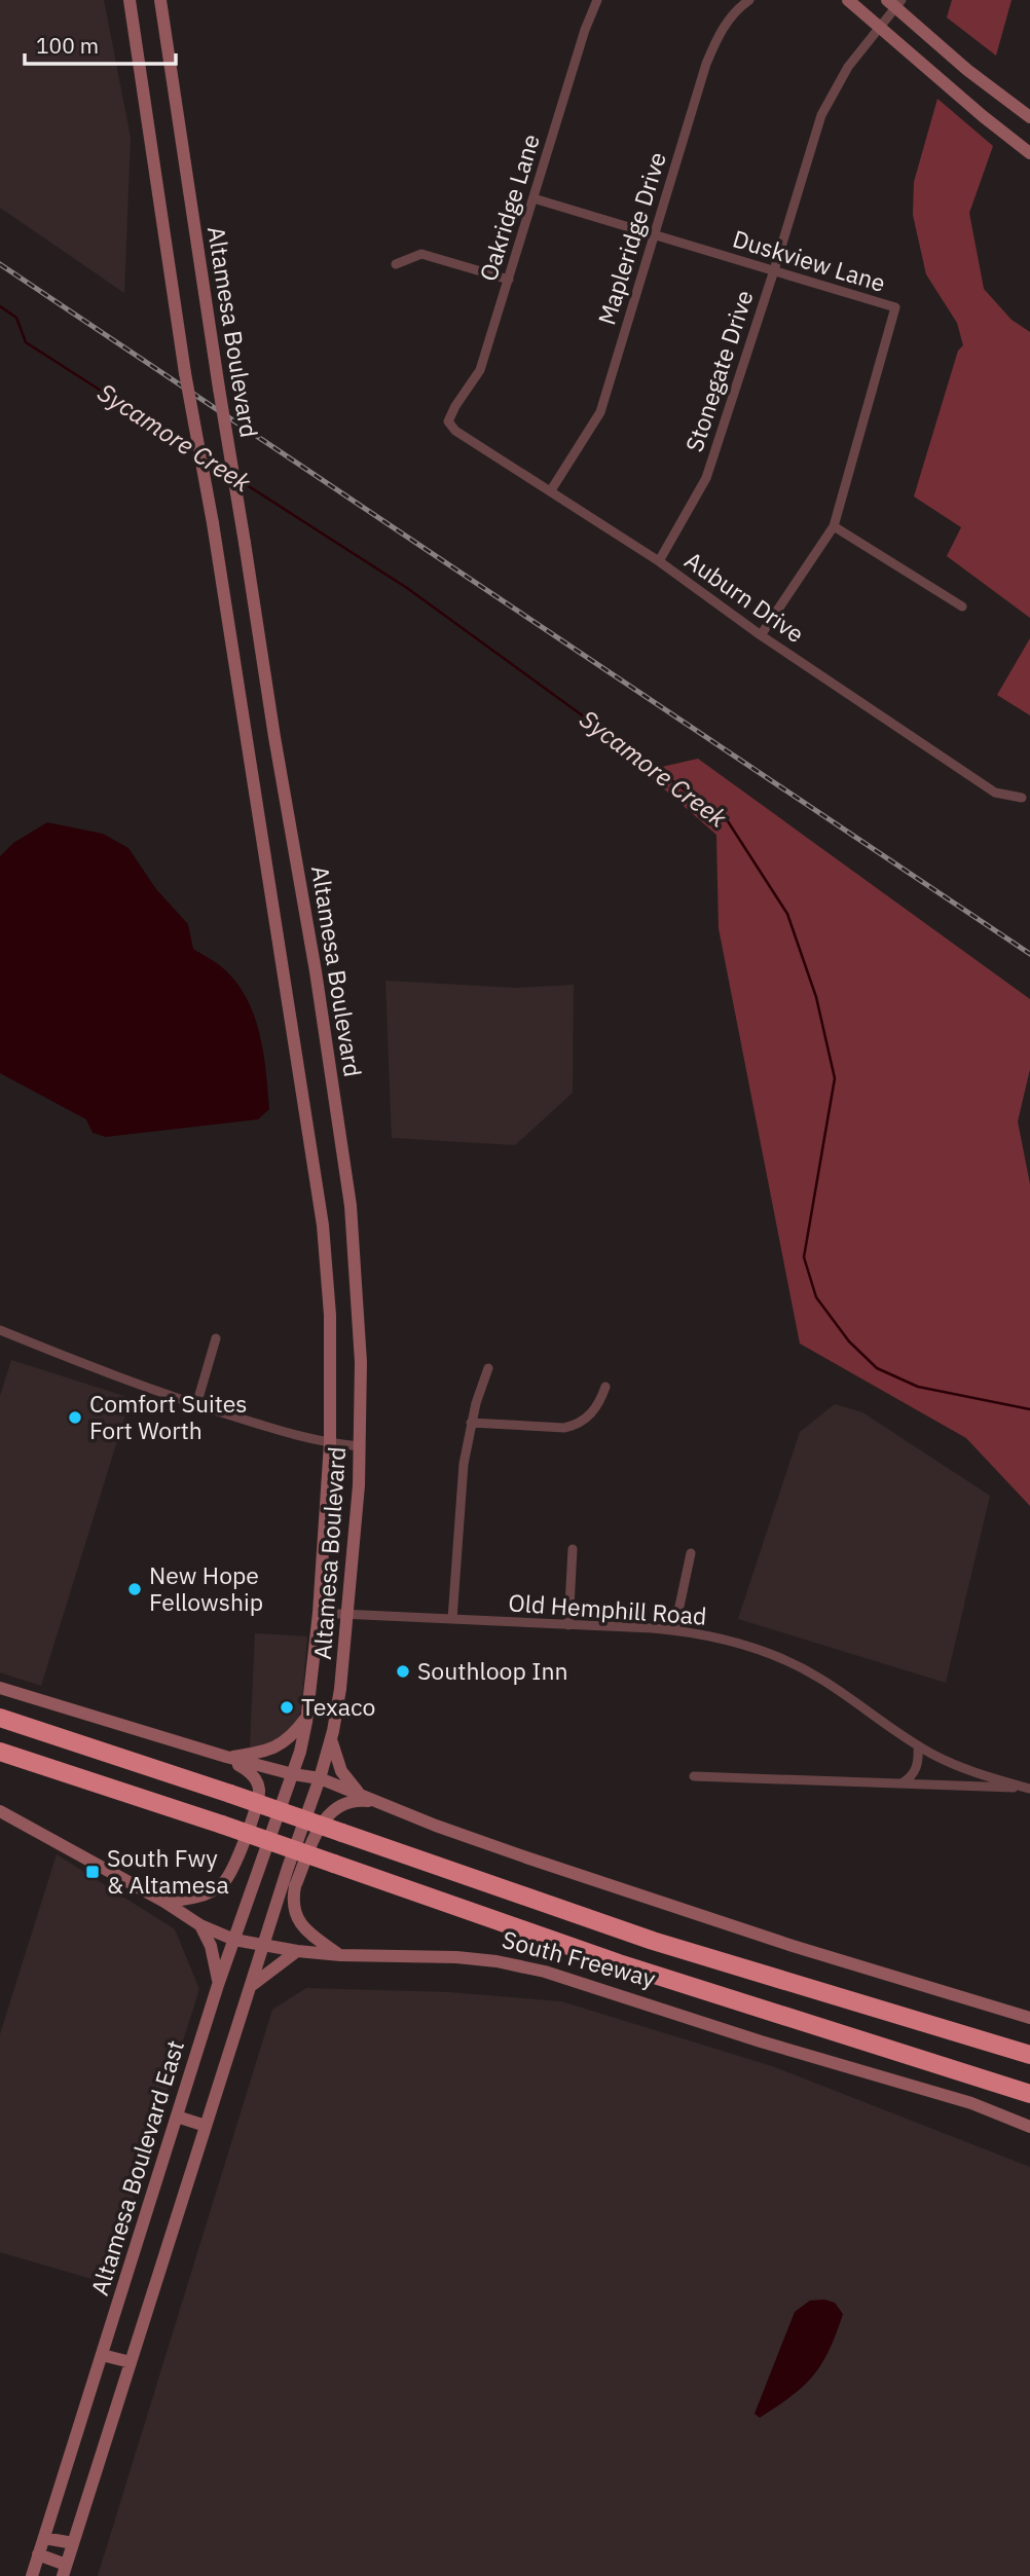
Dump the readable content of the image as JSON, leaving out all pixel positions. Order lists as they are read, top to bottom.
{
  "streets": {
    "highway": ["South Freeway"],
    "main road": ["Altamesa Boulevard", "Altamesa Boulevard East"],
    "street": [
      "Oakridge Lane",
      "Mapleridge Drive",
      "Duskview Lane",
      "Stonegate Drive",
      "Auburn Drive",
      "Old Hemphill Road"
    ]
  },
  "crossings": [
    ["Oakridge Lane", "Duskview Lane"],
    ["Oakridge Lane", "Auburn Drive"],
    ["Mapleridge Drive", "Duskview Lane"],
    ["Mapleridge Drive", "Auburn Drive"],
    ["Duskview Lane", "Stonegate Drive"],
    ["Duskview Lane", "Auburn Drive"],
    ["Altamesa Boulevard", "Old Hemphill Road"],
    ["Altamesa Boulevard", "South Freeway"],
    ["Altamesa Boulevard", "Altamesa Boulevard East"],
    ["Stonegate Drive", "Auburn Drive"],
    ["South Freeway", "Altamesa Boulevard East"]
  ],
  "water": ["Sycamore Creek"],
  "places": {
    "other": [
      "Comfort Suites Fort Worth",
      "New Hope Fellowship",
      "Southloop Inn",
      "Texaco"
    ],
    "transit": ["South Fwy & Altamesa"]
  },
  "scale_bar": "100 m"
}
